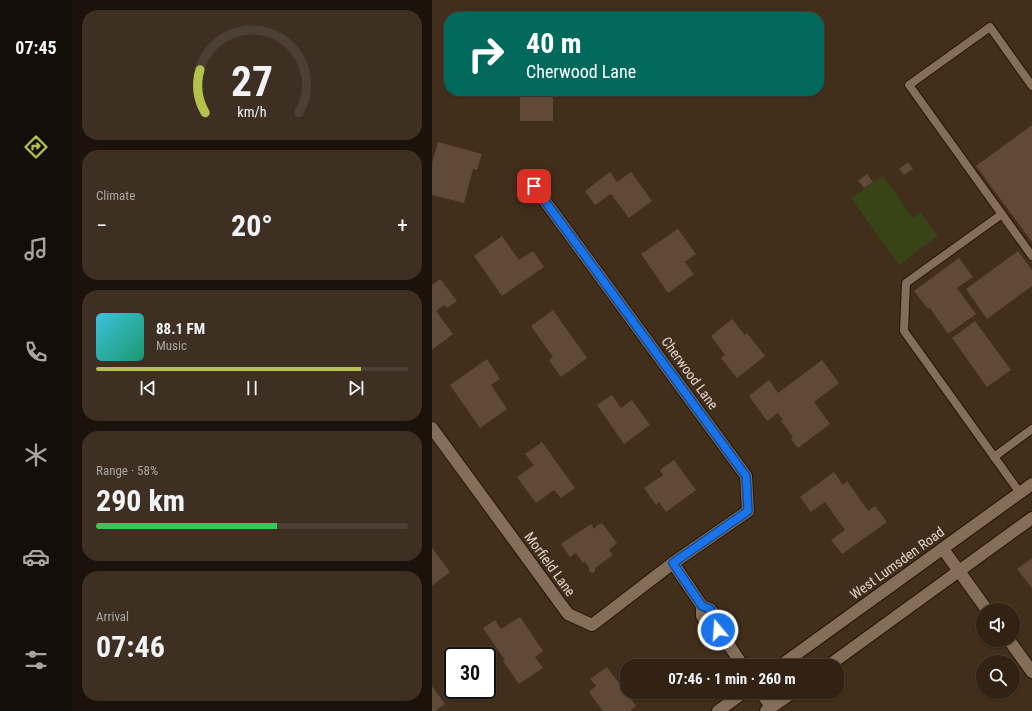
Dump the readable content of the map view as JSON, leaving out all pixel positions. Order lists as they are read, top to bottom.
{
  "streets": {
    "street": ["Cherwood Lane", "West Lumsden Road", "Morfield Lane"]
  },
  "crossings": [
    ["Cherwood Lane", "Morfield Lane"]
  ],
  "page": {
    "tabs": "07:45",
    "turn": ["40 m", "Cherwood Lane"],
    "tile": [
      "Climate",
      ["Range · 58%", "290 km"],
      ["Arrival", "07:46"]
    ],
    "heat": ["−", "20°", "+"],
    "song": ["88.1 FM", "Music"],
    "limit": "30",
    "trip": "07:46 · 1 min · 260 m",
    "gauge": ["27", "km/h"]
  }
}
